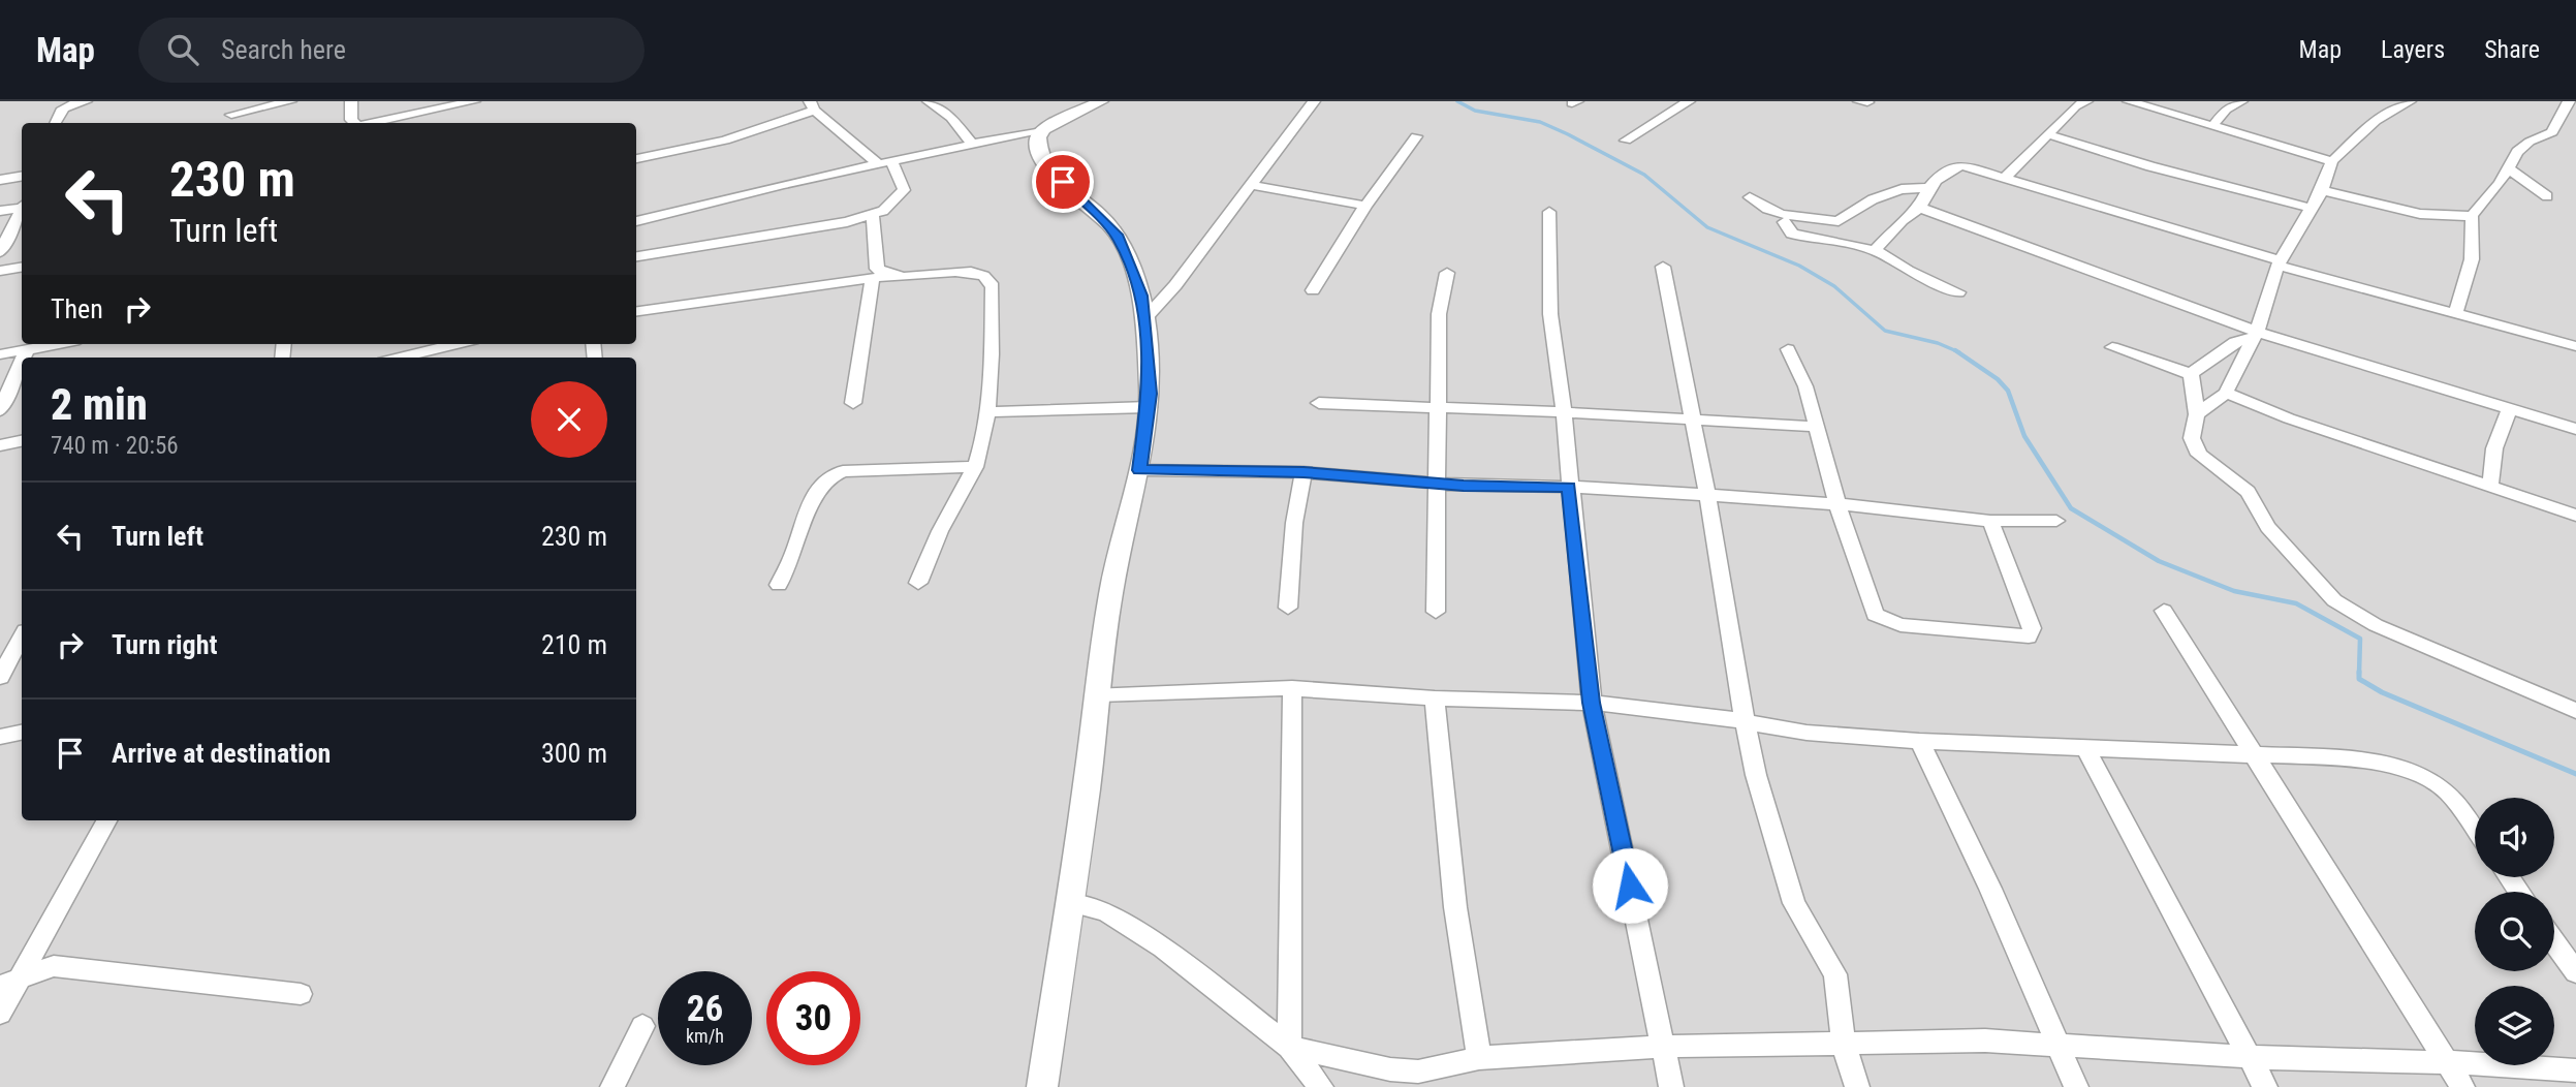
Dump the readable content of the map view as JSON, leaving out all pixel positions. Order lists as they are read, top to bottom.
{
  "page": {
    "header": "Map",
    "search": "Search here",
    "nav": ["Map", "Layers", "Share"],
    "turn": ["230 m", "Turn left"],
    "then": "Then",
    "heading": ["2 min", "740 m · 20:56"],
    "list": [
      {
        "name": "Turn left",
        "value": "230 m"
      },
      {
        "name": "Turn right",
        "value": "210 m"
      },
      {
        "name": "Arrive at destination",
        "value": "300 m"
      }
    ],
    "speed": "26 km/h",
    "limit": "30"
  }
}
